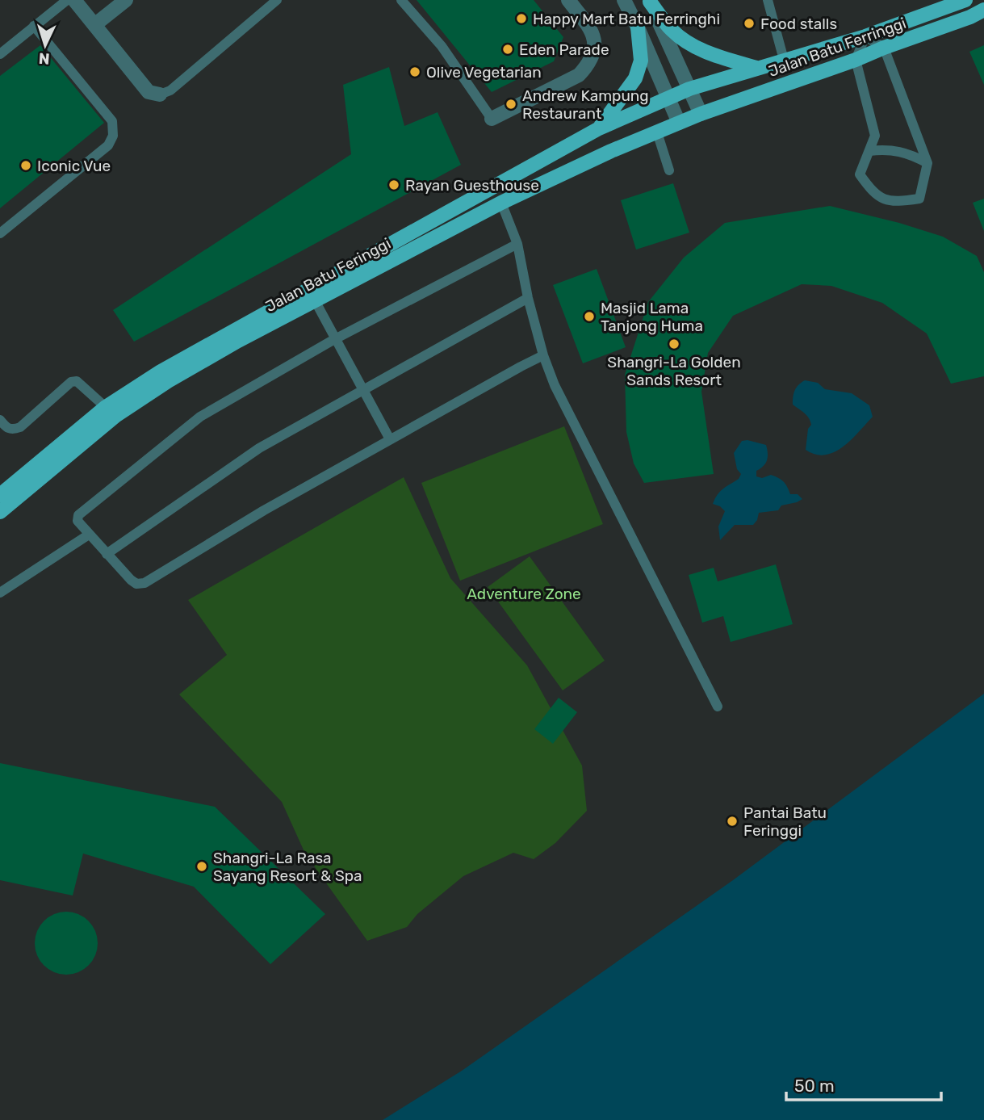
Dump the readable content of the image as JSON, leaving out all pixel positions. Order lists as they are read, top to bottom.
{
  "streets": {
    "main road": ["Jalan Batu Ferringgi", "Jalan Batu Feringgi"]
  },
  "crossings": [
    ["Jalan Batu Ferringgi", "Jalan Batu Feringgi"]
  ],
  "parks": ["Adventure Zone"],
  "places": [
    "Happy Mart Batu Ferringhi",
    "Food stalls",
    "Eden Parade",
    "Olive Vegetarian",
    "Andrew Kampung Restaurant",
    "Iconic Vue",
    "Rayan Guesthouse",
    "Masjid Lama Tanjong Huma",
    "Shangri-La Golden Sands Resort",
    "Pantai Batu Feringgi",
    "Shangri-La Rasa Sayang Resort & Spa"
  ],
  "scale_bar": "50 m",
  "north": "bottom"
}
